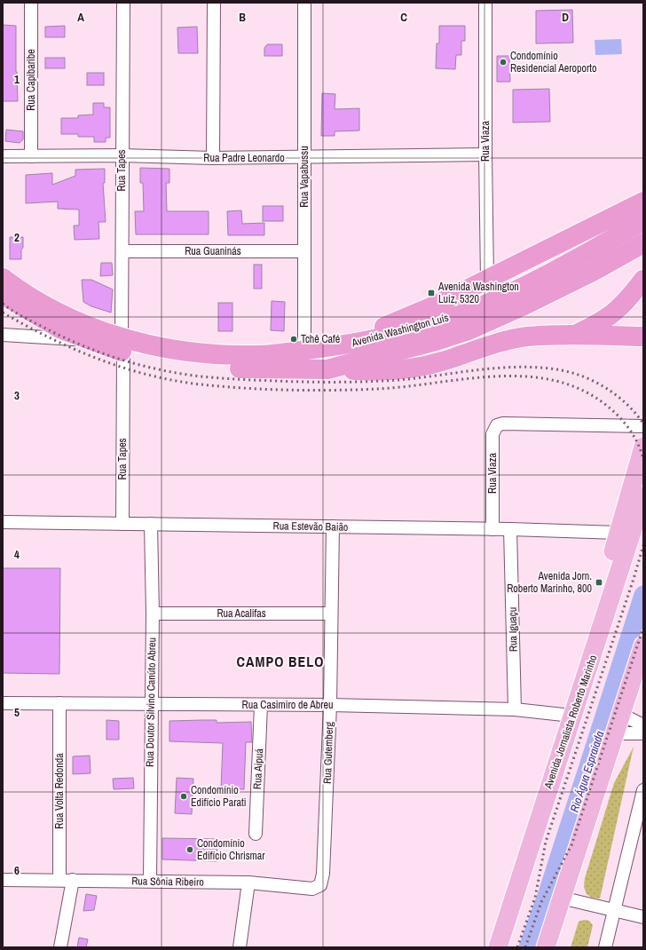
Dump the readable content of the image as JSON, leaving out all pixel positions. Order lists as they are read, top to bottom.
{
  "streets": {
    "highway": ["Avenida Washington Luís"],
    "main road": ["Avenida Jornalista Roberto Marinho"],
    "street": [
      "Rua Capibaribe",
      "Rua Viaza",
      "Rua Padre Leonardo",
      "Rua Tapes",
      "Rua Vapabussu",
      "Rua Guaninás",
      "Rua Estevão Baião",
      "Rua Acalifas",
      "Rua Iguaçu",
      "Rua Doutor Silvino Canúto Abreu",
      "Rua Casimiro de Abreu",
      "Rua Gutemberg",
      "Rua Aipuá",
      "Rua Volta Redonda",
      "Rua Sônia Ribeiro"
    ]
  },
  "crossings": [
    ["Rua Capibaribe", "Rua Padre Leonardo"],
    ["Rua Viaza", "Rua Padre Leonardo"],
    ["Rua Viaza", "Rua Estevão Baião"],
    ["Rua Padre Leonardo", "Rua Tapes"],
    ["Rua Padre Leonardo", "Rua Vapabussu"],
    ["Rua Tapes", "Rua Guaninás"],
    ["Rua Tapes", "Avenida Washington Luís"],
    ["Rua Tapes", "Rua Estevão Baião"],
    ["Rua Vapabussu", "Rua Guaninás"],
    ["Rua Vapabussu", "Avenida Washington Luís"],
    ["Rua Estevão Baião", "Rua Iguaçu"],
    ["Rua Estevão Baião", "Rua Doutor Silvino Canúto Abreu"],
    ["Rua Estevão Baião", "Rua Gutemberg"],
    ["Rua Acalifas", "Rua Doutor Silvino Canúto Abreu"],
    ["Rua Acalifas", "Rua Gutemberg"],
    ["Rua Iguaçu", "Rua Casimiro de Abreu"],
    ["Rua Doutor Silvino Canúto Abreu", "Rua Casimiro de Abreu"],
    ["Rua Doutor Silvino Canúto Abreu", "Rua Sônia Ribeiro"],
    ["Rua Casimiro de Abreu", "Avenida Jornalista Roberto Marinho"],
    ["Rua Casimiro de Abreu", "Rua Gutemberg"],
    ["Rua Casimiro de Abreu", "Rua Aipuá"],
    ["Rua Casimiro de Abreu", "Rua Volta Redonda"],
    ["Rua Gutemberg", "Rua Sônia Ribeiro"],
    ["Rua Volta Redonda", "Rua Sônia Ribeiro"]
  ],
  "districts": ["CAMPO BELO"],
  "water": ["Rio Água Espraiada"],
  "places": {
    "other": [
      "Condomínio Residencial Aeroporto",
      "Tchê Café",
      "Condomínio Edifício Parati",
      "Condomínio Edifício Chrismar"
    ],
    "transit": ["Avenida Washington Luiz, 5320", "Avenida Jorn. Roberto Marinho, 800"]
  },
  "grid": {
    "columns": [
      "A",
      "B",
      "C",
      "D"
    ],
    "rows": [
      "1",
      "2",
      "3",
      "4",
      "5",
      "6"
    ]
  }
}
